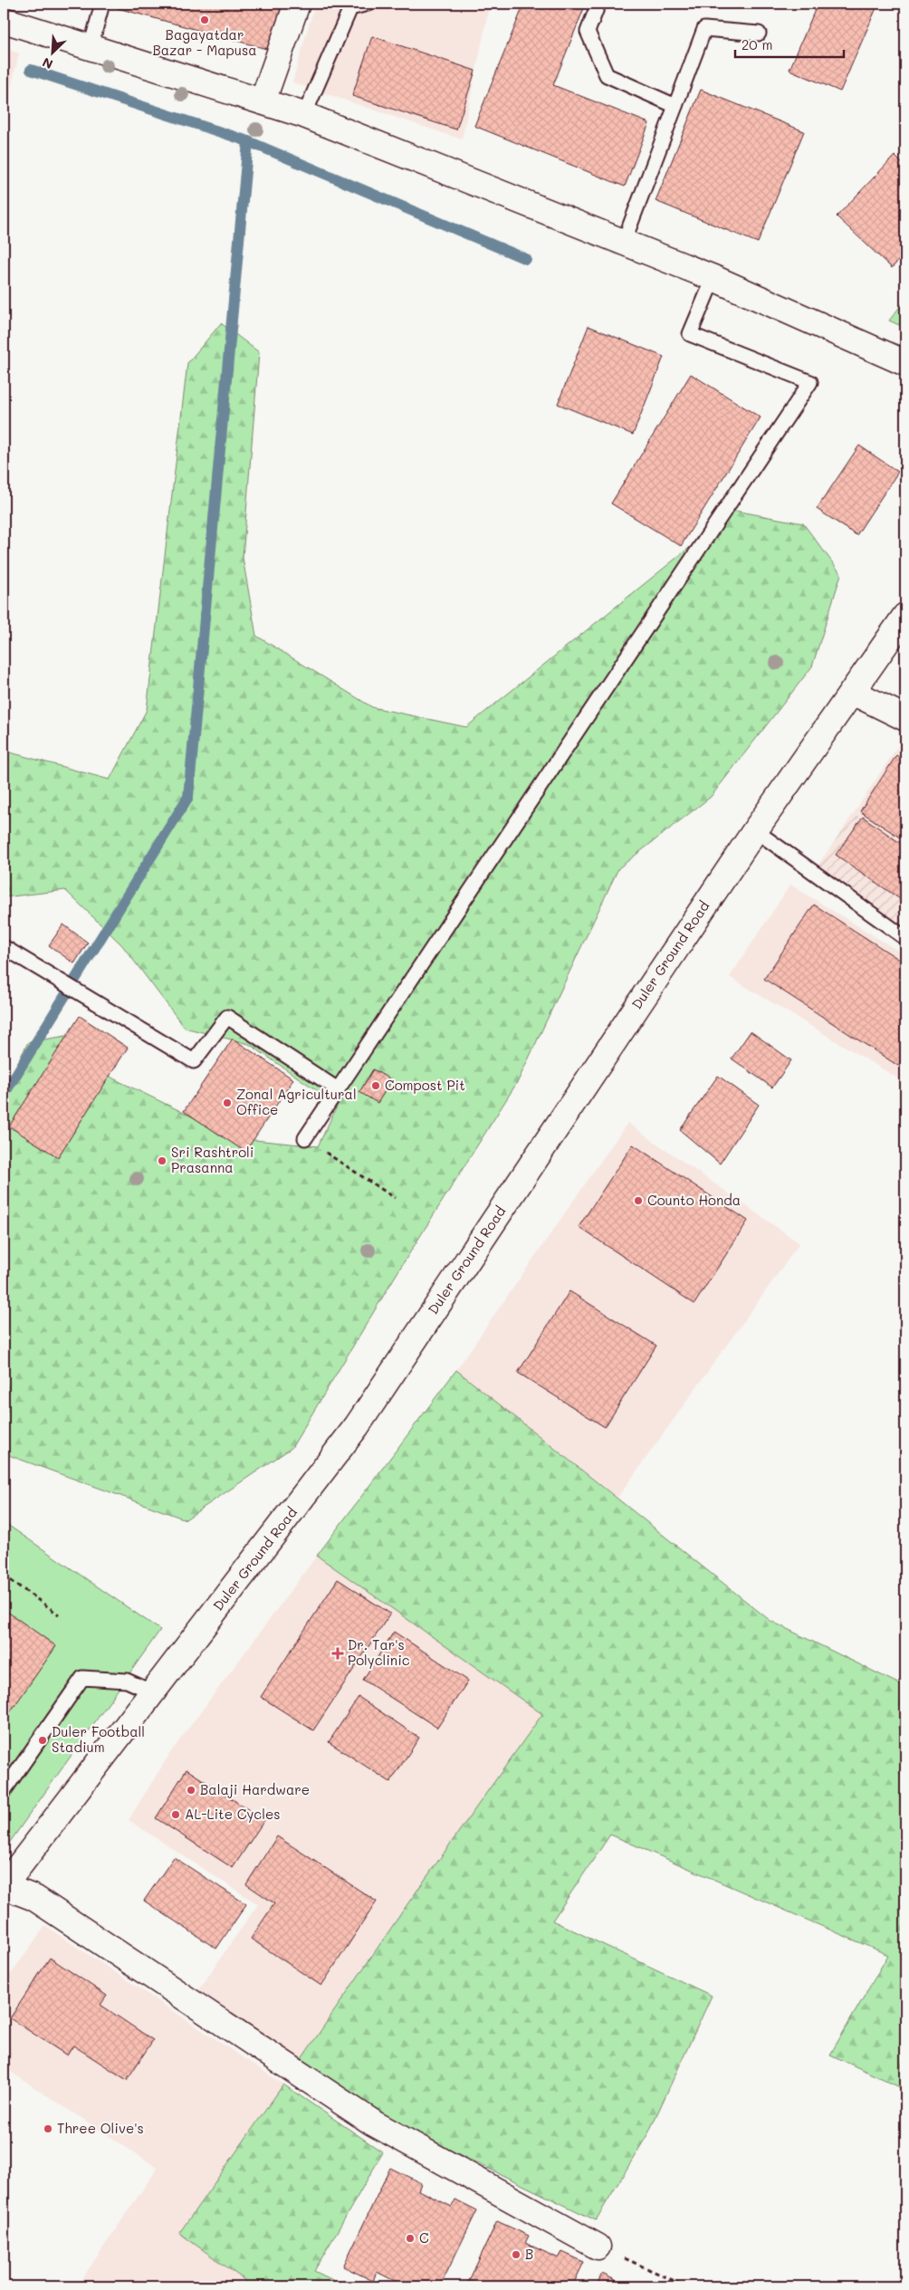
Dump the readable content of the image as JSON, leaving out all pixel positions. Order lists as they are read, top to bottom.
{
  "streets": {
    "street": ["Duler Ground Road"]
  },
  "places": {
    "other": [
      "Bagayatdar Bazar - Mapusa",
      "Compost Pit",
      "Zonal Agricultural Office",
      "Sri Rashtroli Prasanna",
      "Counto Honda",
      "Duler Football Stadium",
      "Balaji Hardware",
      "AL-Lite Cycles",
      "Three Olive's",
      "C",
      "B"
    ],
    "health": ["Dr. Tar's Polyclinic"]
  },
  "scale_bar": "20 m",
  "north": "bottom left"
}
